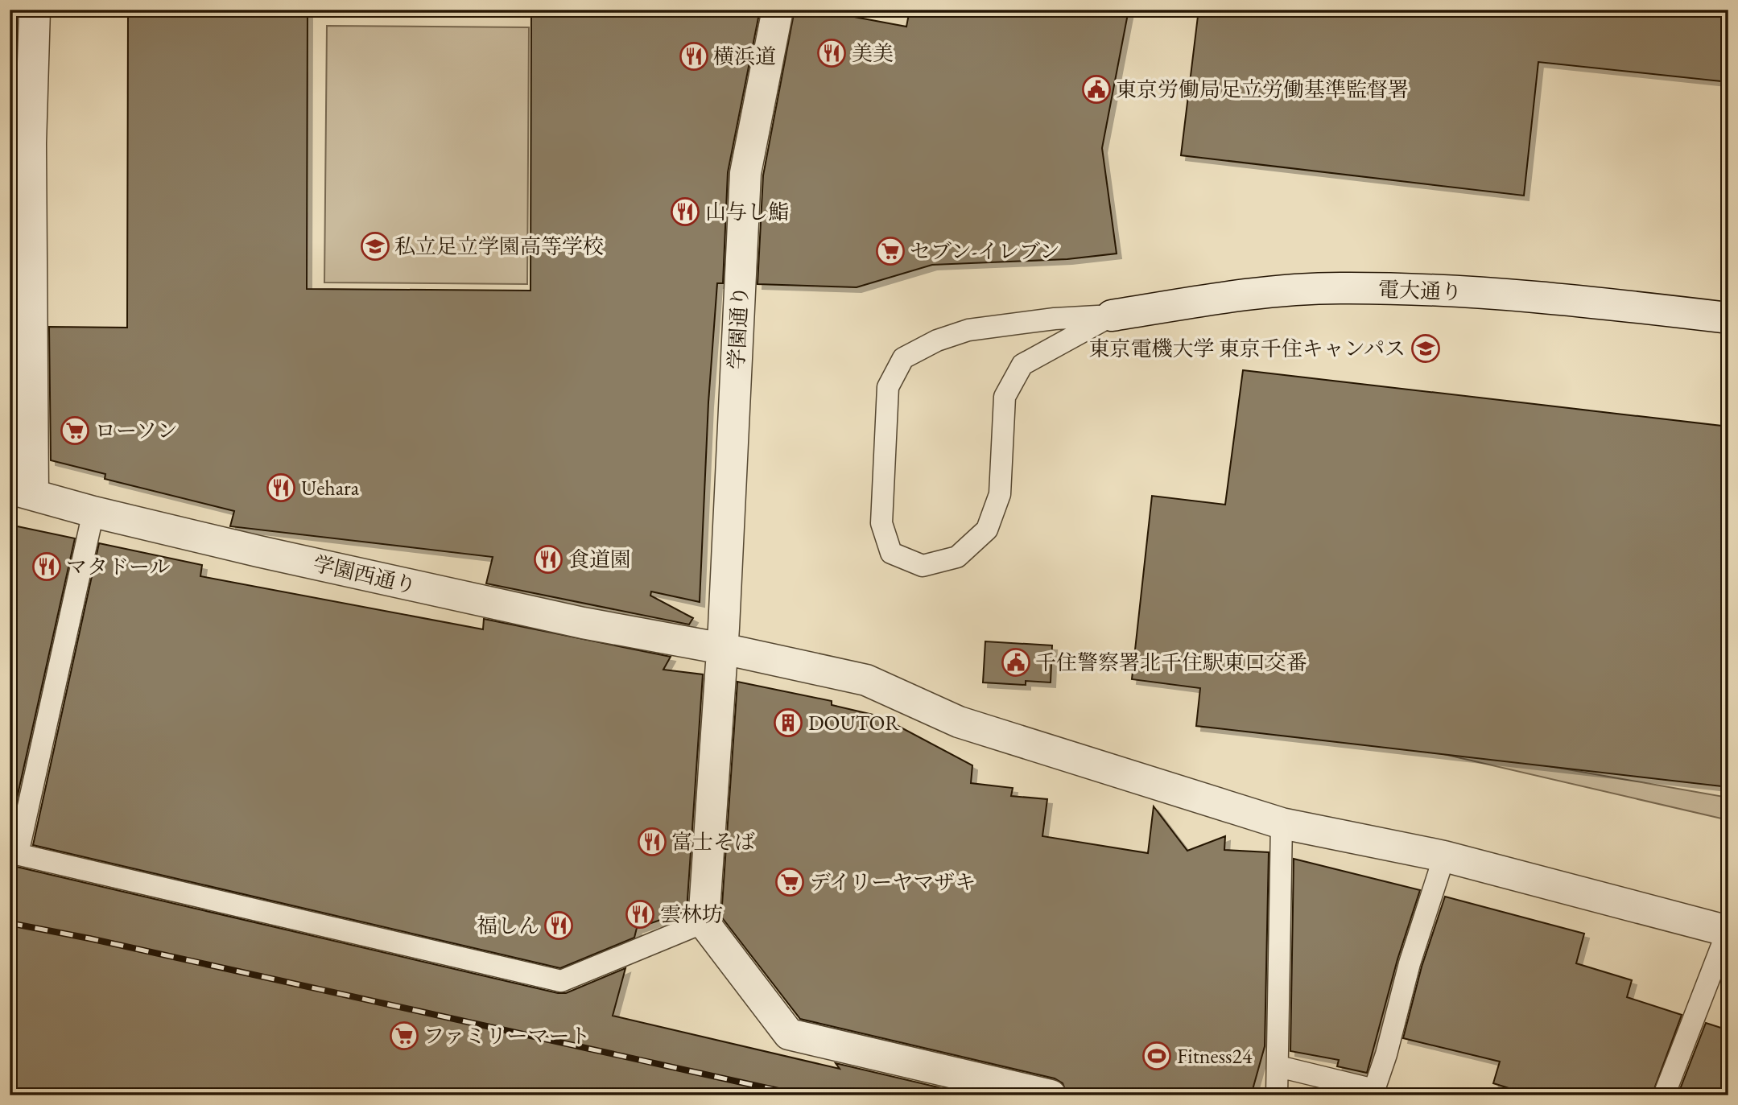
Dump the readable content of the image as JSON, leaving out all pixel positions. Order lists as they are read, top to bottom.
{
  "streets": {
    "street": ["電大通り", "学園通り", "学園西通り"]
  },
  "crossings": [
    ["学園通り", "学園西通り"]
  ],
  "places": {
    "restaurant": [
      "美美",
      "横浜道",
      "山与し鮨",
      "Uehara",
      "食道園",
      "マタドール",
      "富士そば",
      "雲林坊",
      "福しん"
    ],
    "public building": ["東京労働局足立労働基準監督署", "千住警察署北千住駅東口交番"],
    "school or university": ["私立足立学園高等学校", "東京電機大学 東京千住キャンパス"],
    "supermarket": [
      "セブン-イレブン",
      "ローソン",
      "デイリーヤマザキ",
      "ファミリーマート"
    ],
    "building": ["DOUTOR"],
    "sports": ["Fitness24"]
  }
}
